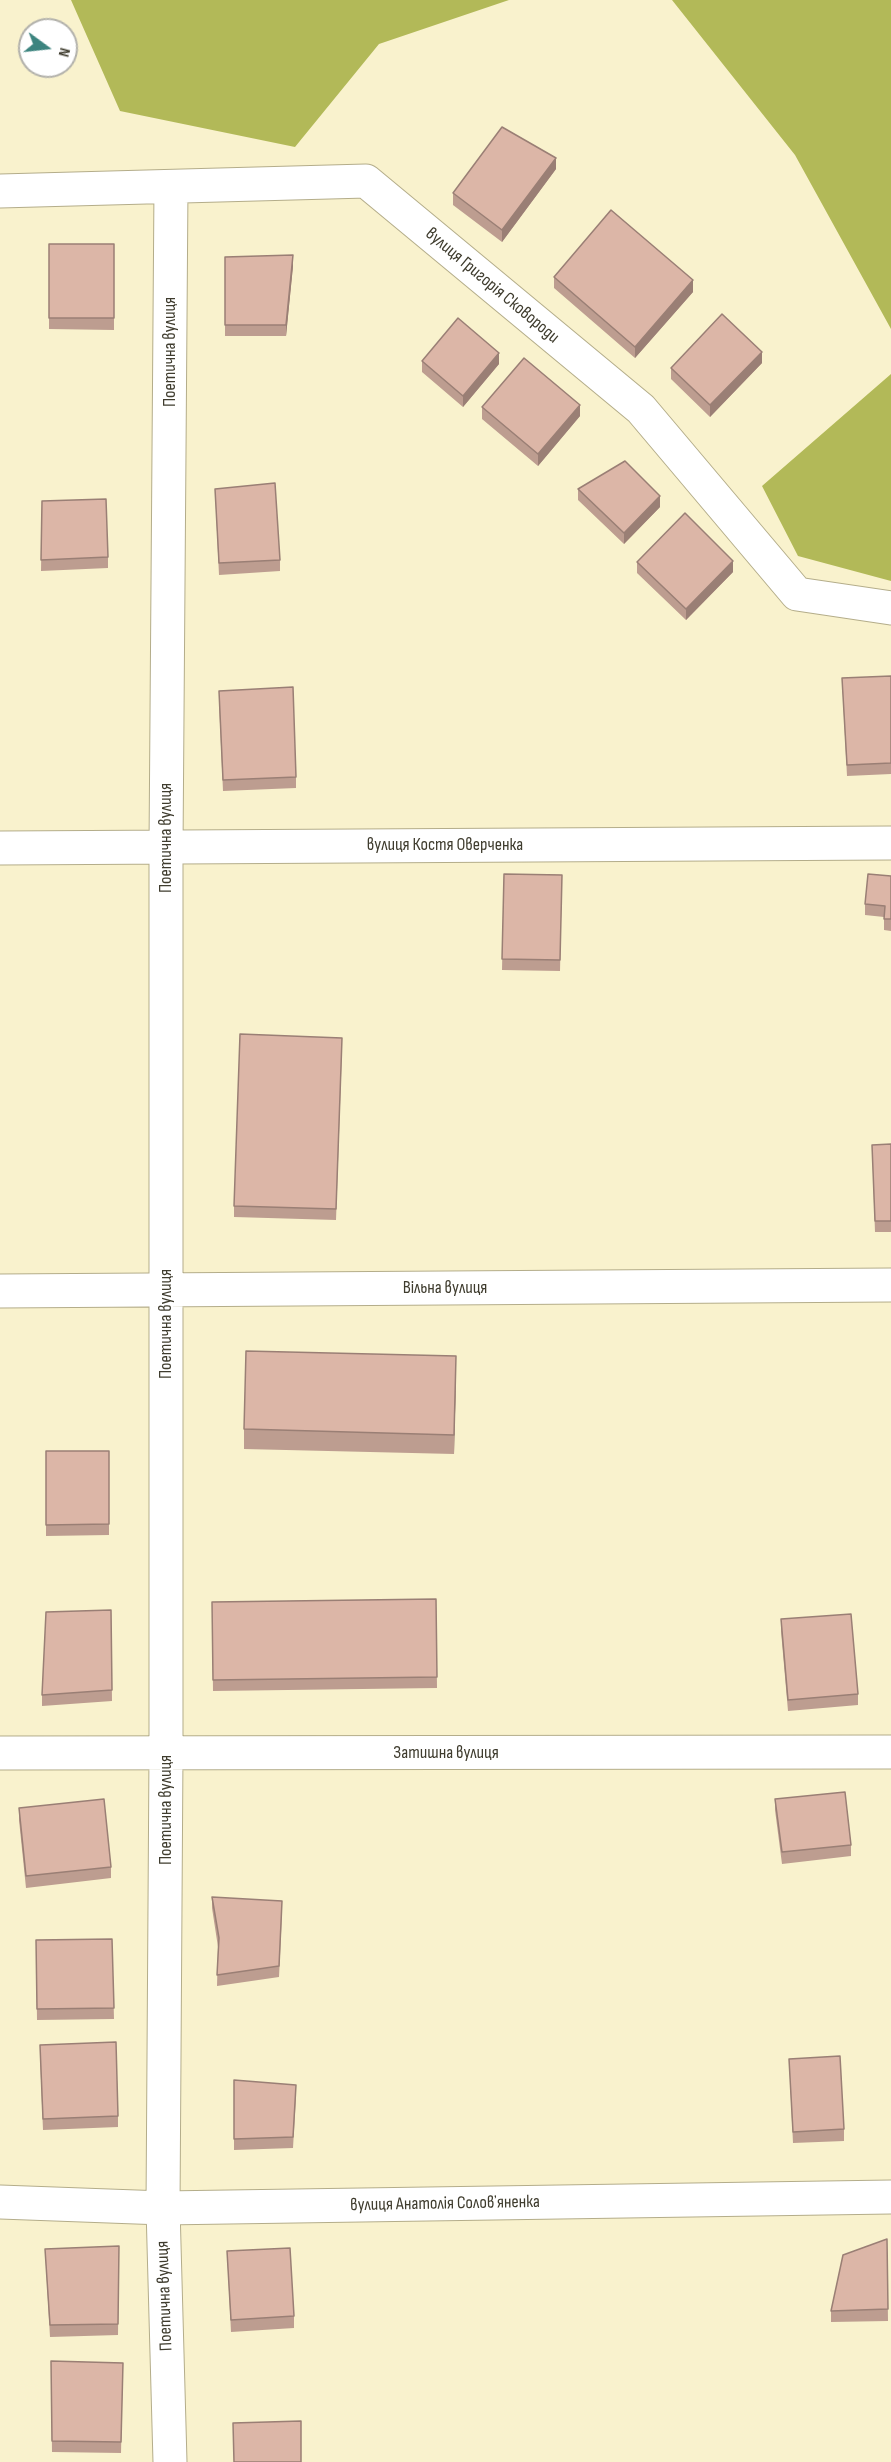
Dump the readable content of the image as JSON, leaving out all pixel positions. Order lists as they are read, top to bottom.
{
  "streets": {
    "street": [
      "вулиця Григорія Сковороди",
      "Поетична вулиця",
      "вулиця Костя Оверченка",
      "Вільна вулиця",
      "Затишна вулиця",
      "вулиця Анатолія Соловʼяненка"
    ]
  },
  "crossings": [
    ["вулиця Григорія Сковороди", "Поетична вулиця"],
    ["Поетична вулиця", "вулиця Костя Оверченка"],
    ["Поетична вулиця", "Вільна вулиця"],
    ["Поетична вулиця", "Затишна вулиця"],
    ["Поетична вулиця", "вулиця Анатолія Соловʼяненка"]
  ],
  "north": "right"
}
